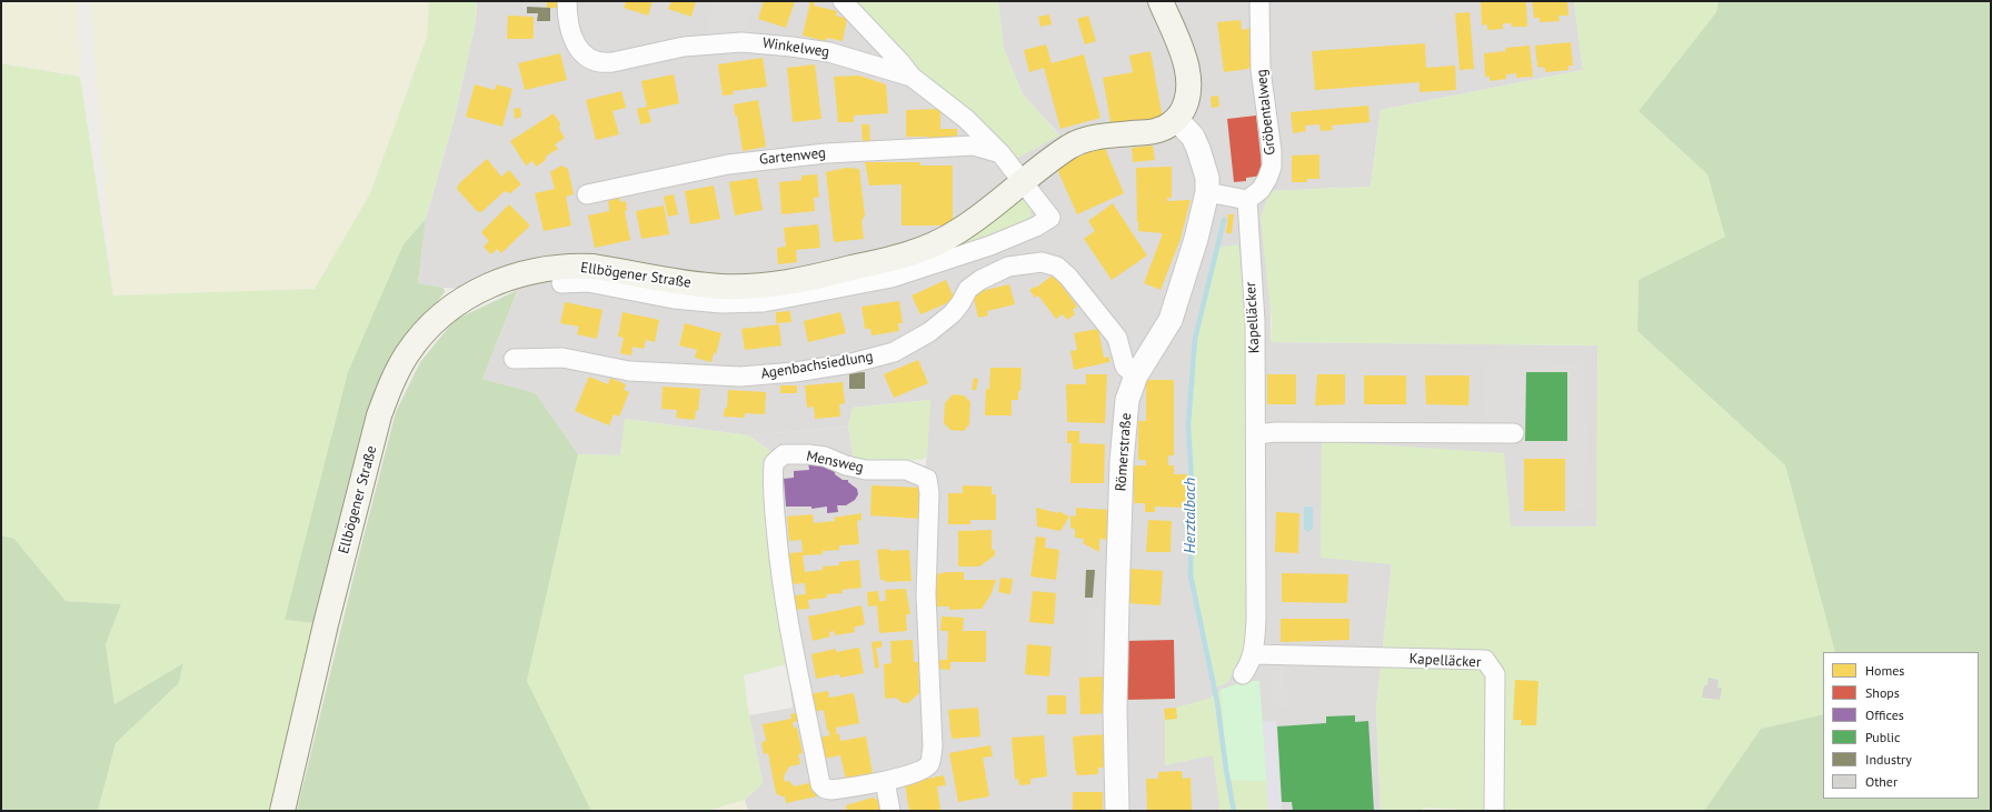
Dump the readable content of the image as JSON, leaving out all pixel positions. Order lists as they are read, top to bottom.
{
  "streets": {
    "main road": ["Ellbögener Straße"],
    "street": [
      "Winkelweg",
      "Gröbentalweg",
      "Gartenweg",
      "Kapelläcker",
      "Agenbachsiedlung",
      "Römerstraße",
      "Mensweg"
    ]
  },
  "crossings": [
    ["Winkelweg", "Gartenweg"],
    ["Winkelweg", "Ellbögener Straße"],
    ["Gröbentalweg", "Kapelläcker"],
    ["Agenbachsiedlung", "Römerstraße"]
  ],
  "water": ["Herztalbach"],
  "legend": [
    "Homes",
    "Shops",
    "Offices",
    "Public",
    "Industry",
    "Other"
  ]
}
